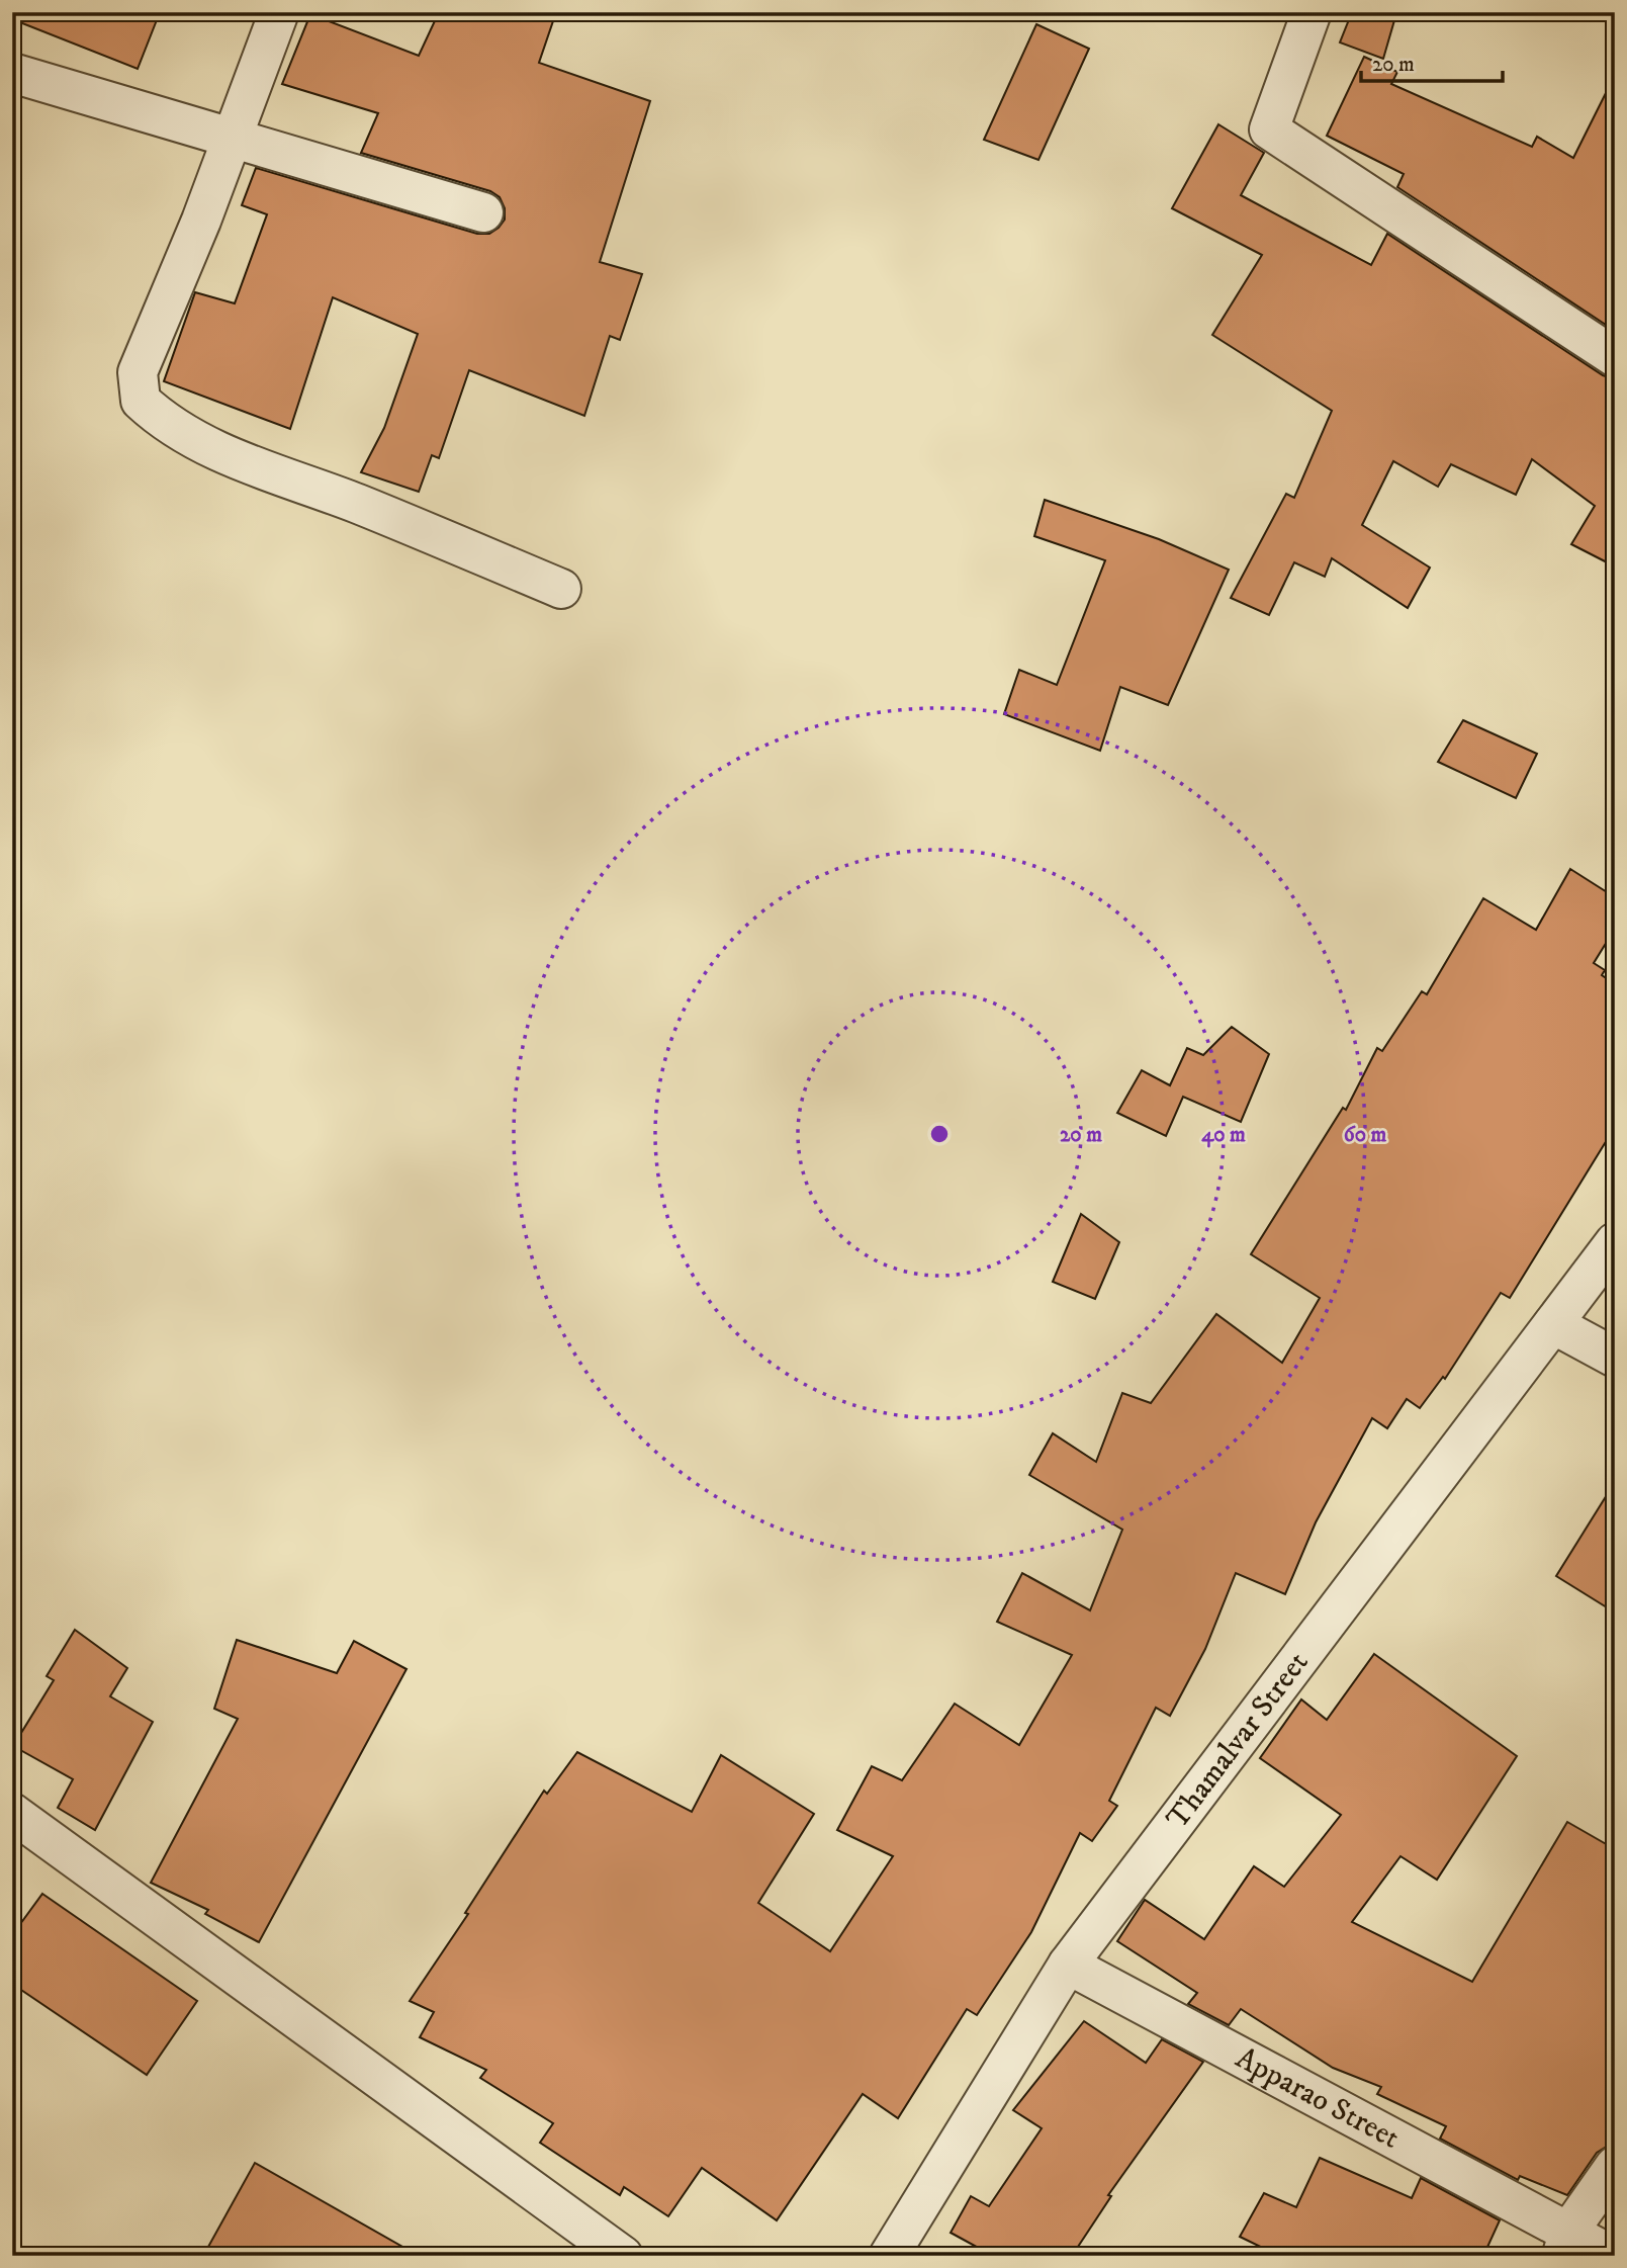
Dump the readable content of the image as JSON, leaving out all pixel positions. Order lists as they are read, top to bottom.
{
  "streets": {
    "street": ["Thamalvar Street", "Apparao Street"]
  },
  "crossings": [
    ["Thamalvar Street", "Apparao Street"]
  ],
  "scale_bar": "20 m",
  "rings": ["20 m", "40 m", "60 m"]
}
